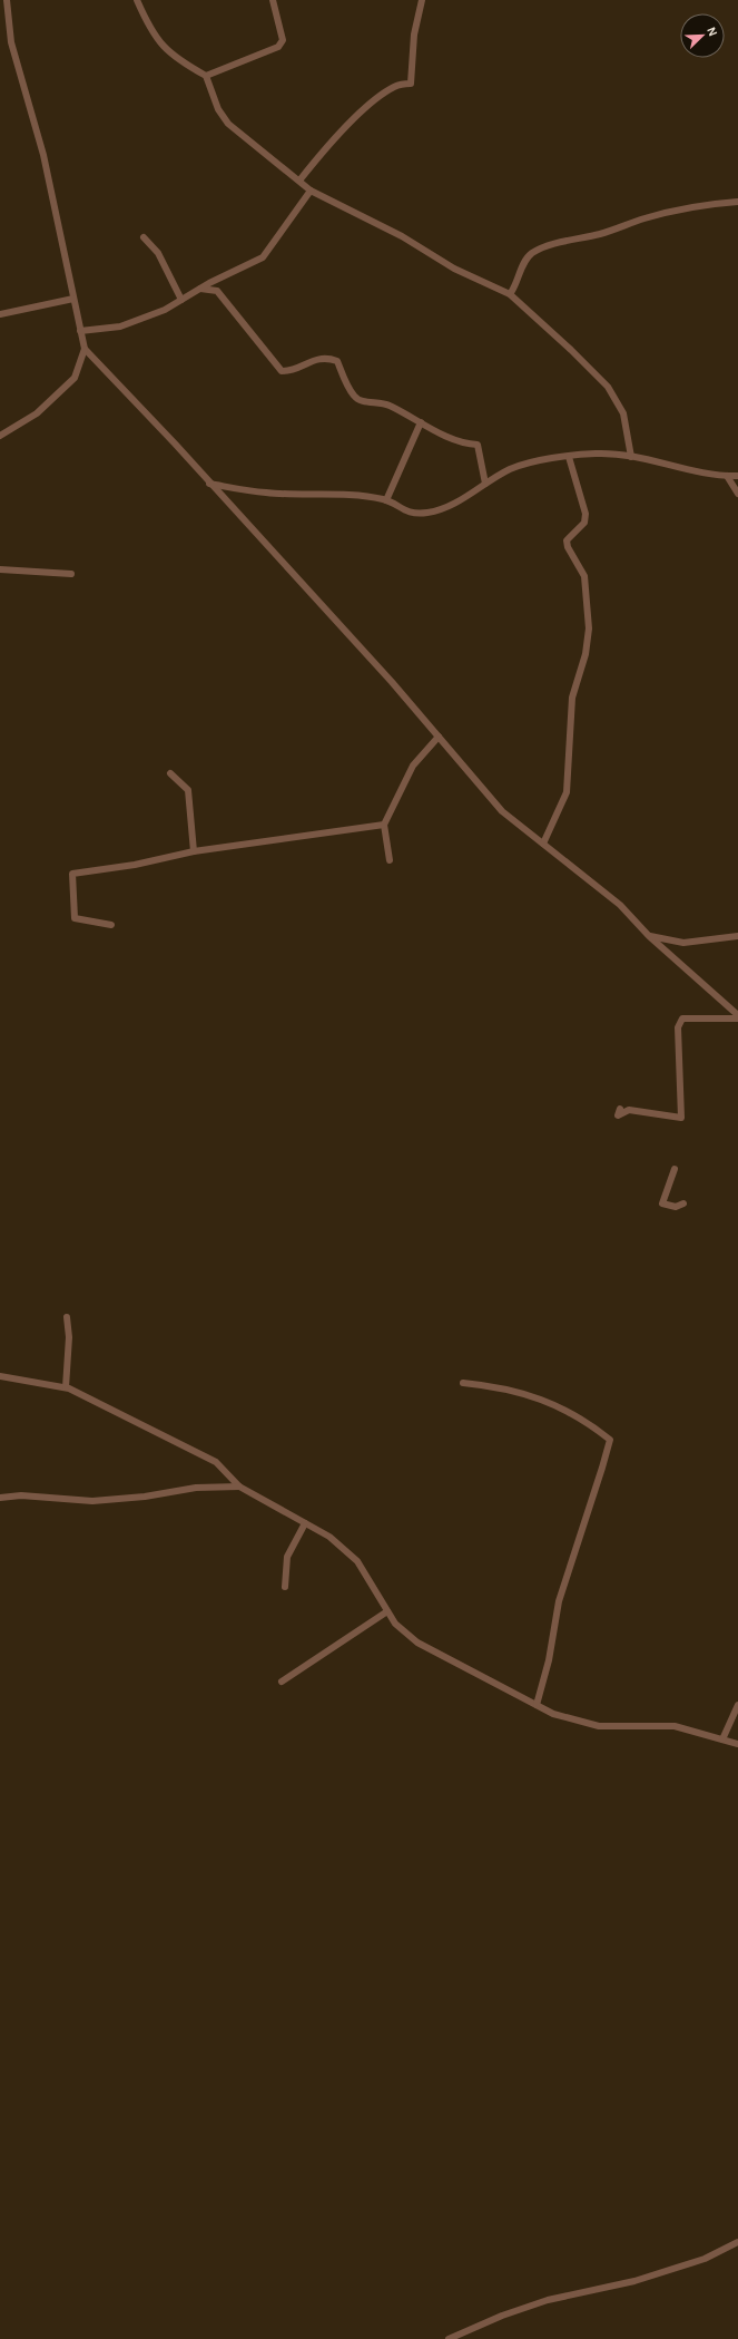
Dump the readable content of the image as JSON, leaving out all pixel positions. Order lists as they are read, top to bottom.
{
  "north": "top right"
}
